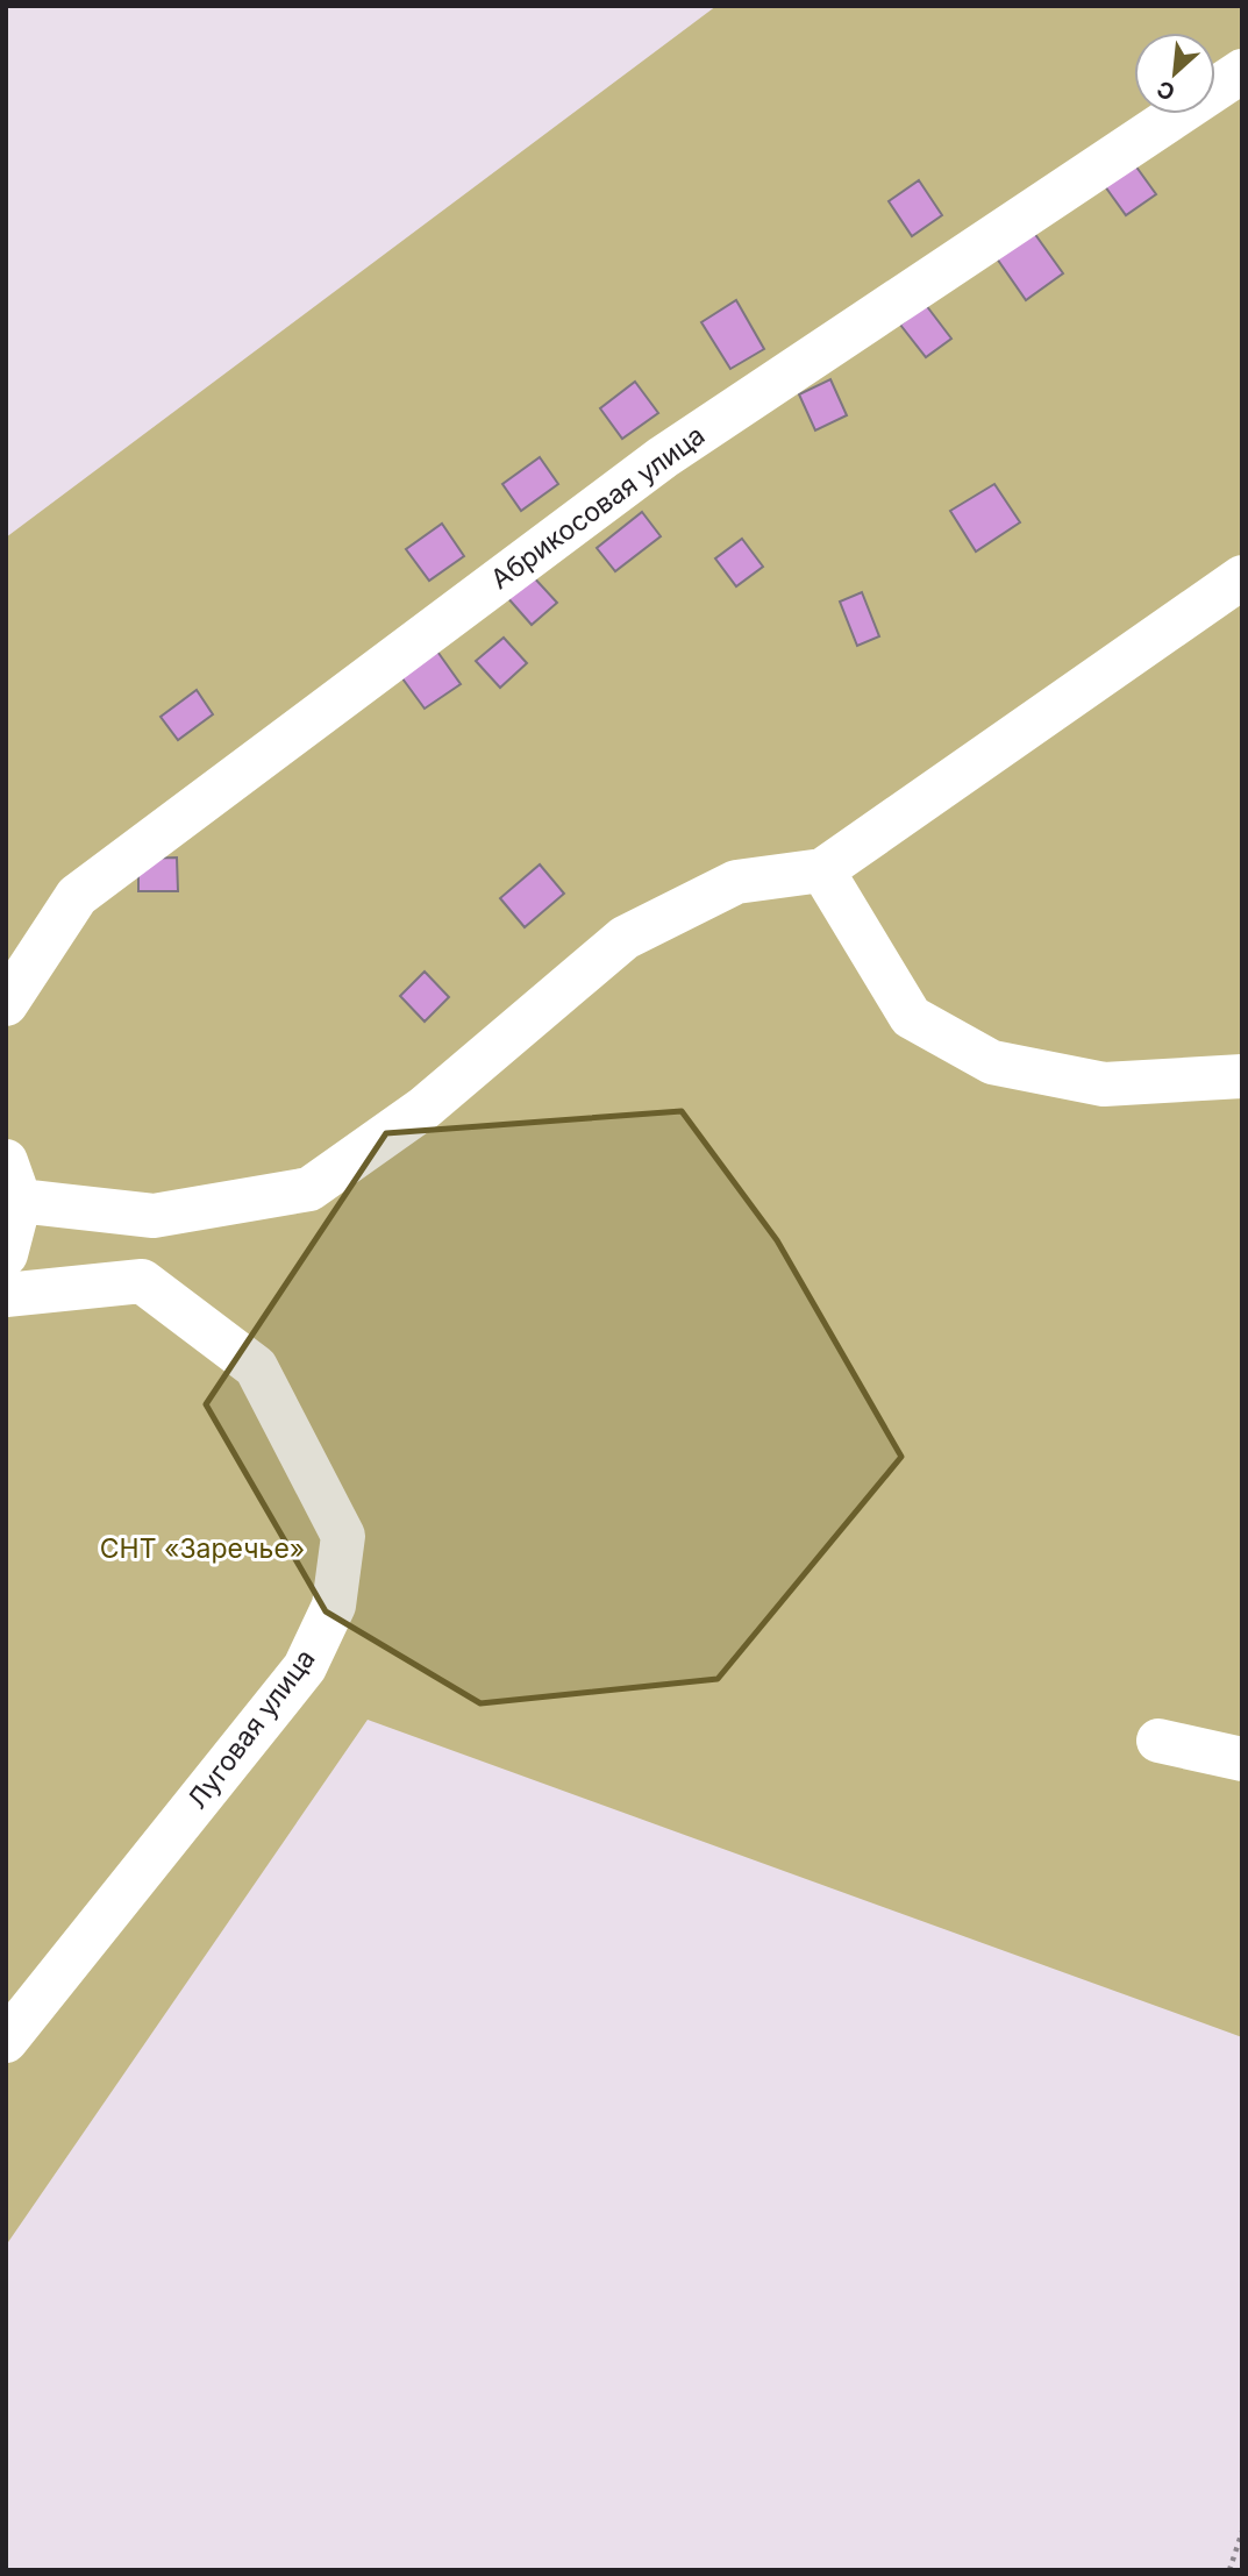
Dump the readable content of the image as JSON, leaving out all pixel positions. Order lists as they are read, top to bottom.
{
  "streets": {
    "street": ["Абрикосовая улица", "Луговая улица"]
  },
  "parks": ["СНТ «Заречье»"],
  "north": "bottom left"
}
